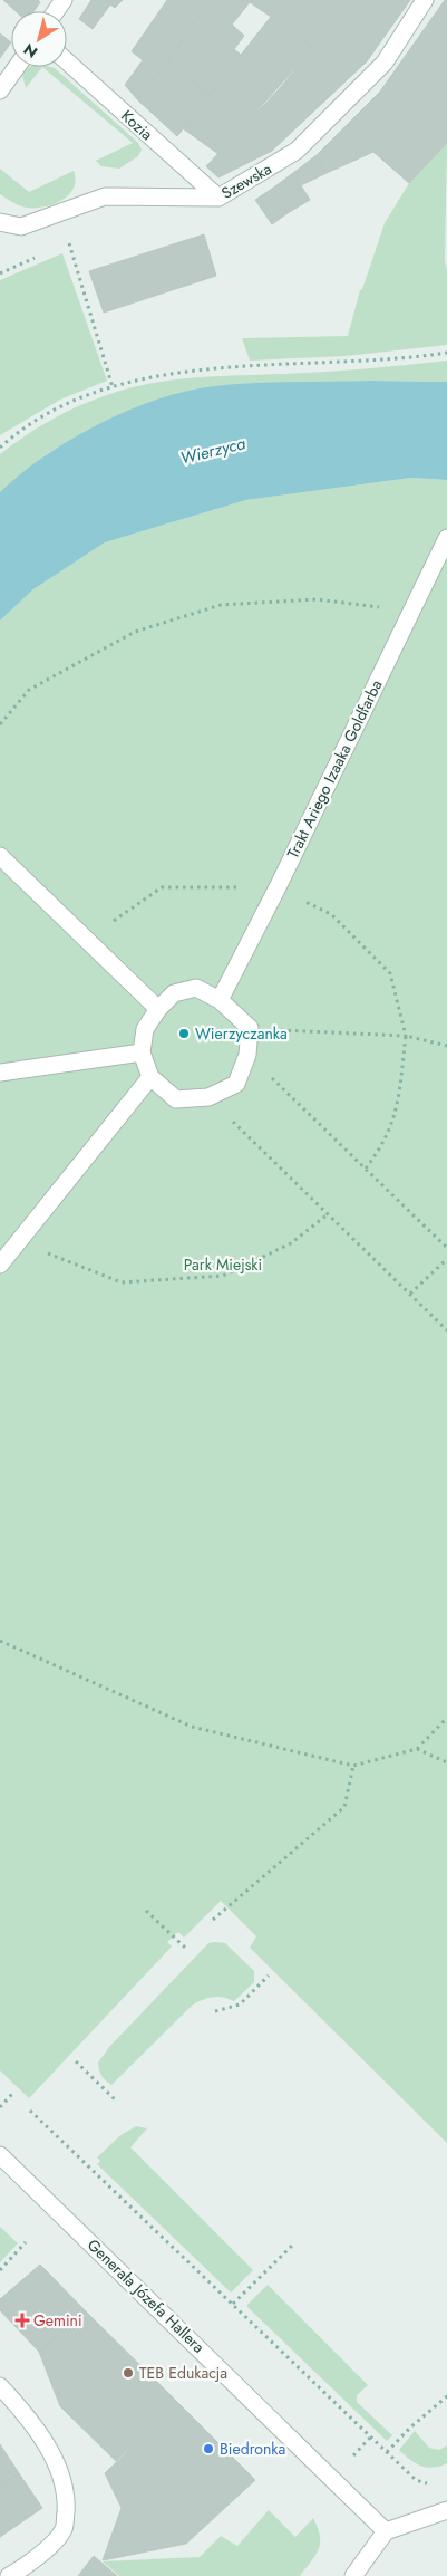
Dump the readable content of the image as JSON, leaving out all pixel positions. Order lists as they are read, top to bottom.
{
  "streets": {
    "street": [
      "Kozia",
      "Szewska",
      "Trakt Ariego Izaaka Goldfarba",
      "Generała Józefa Hallera"
    ]
  },
  "crossings": [
    ["Kozia", "Szewska"]
  ],
  "water": ["Wierzyca"],
  "parks": ["Park Miejski"],
  "places": {
    "other": ["Wierzyczanka", "TEB Edukacja", "Biedronka"],
    "health": ["Gemini"]
  },
  "north": "bottom left"
}
